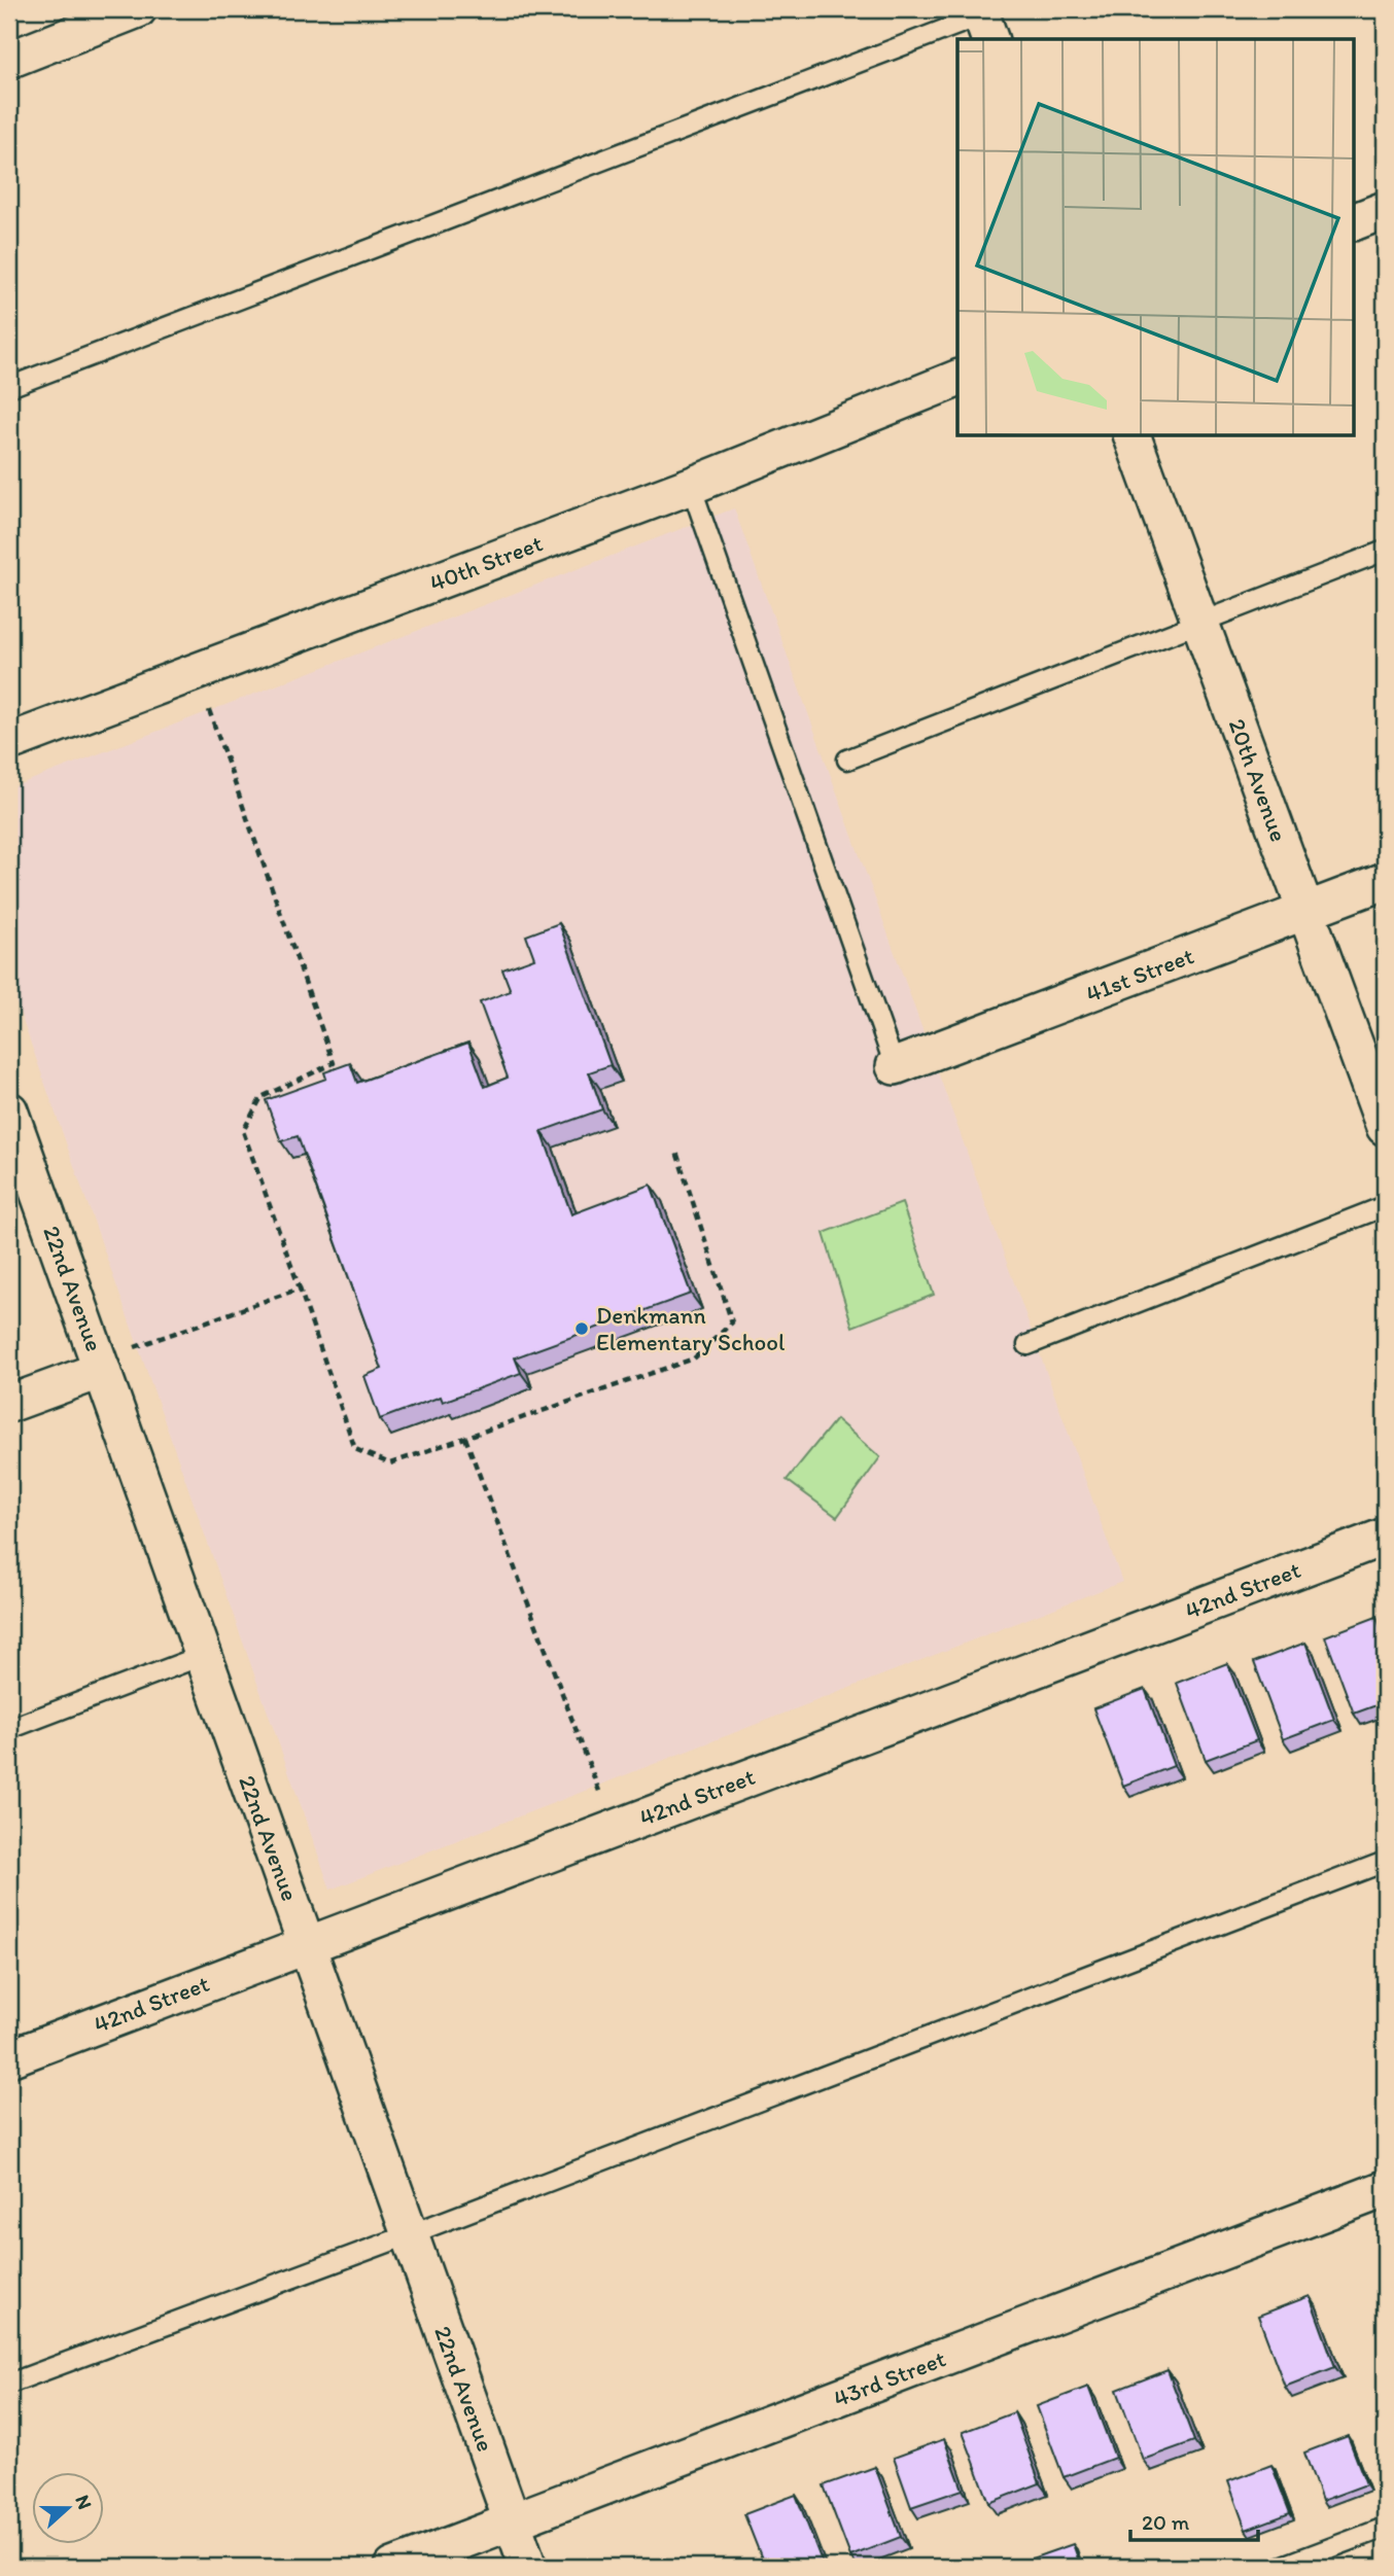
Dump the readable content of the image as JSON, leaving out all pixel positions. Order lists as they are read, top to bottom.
{
  "streets": {
    "street": [
      "40th Street",
      "20th Avenue",
      "41st Street",
      "22nd Avenue",
      "42nd Street",
      "43rd Street"
    ]
  },
  "crossings": [
    ["20th Avenue", "41st Street"],
    ["22nd Avenue", "42nd Street"],
    ["22nd Avenue", "43rd Street"]
  ],
  "places": ["Denkmann Elementary School"],
  "scale_bar": "20 m",
  "north": "right"
}
